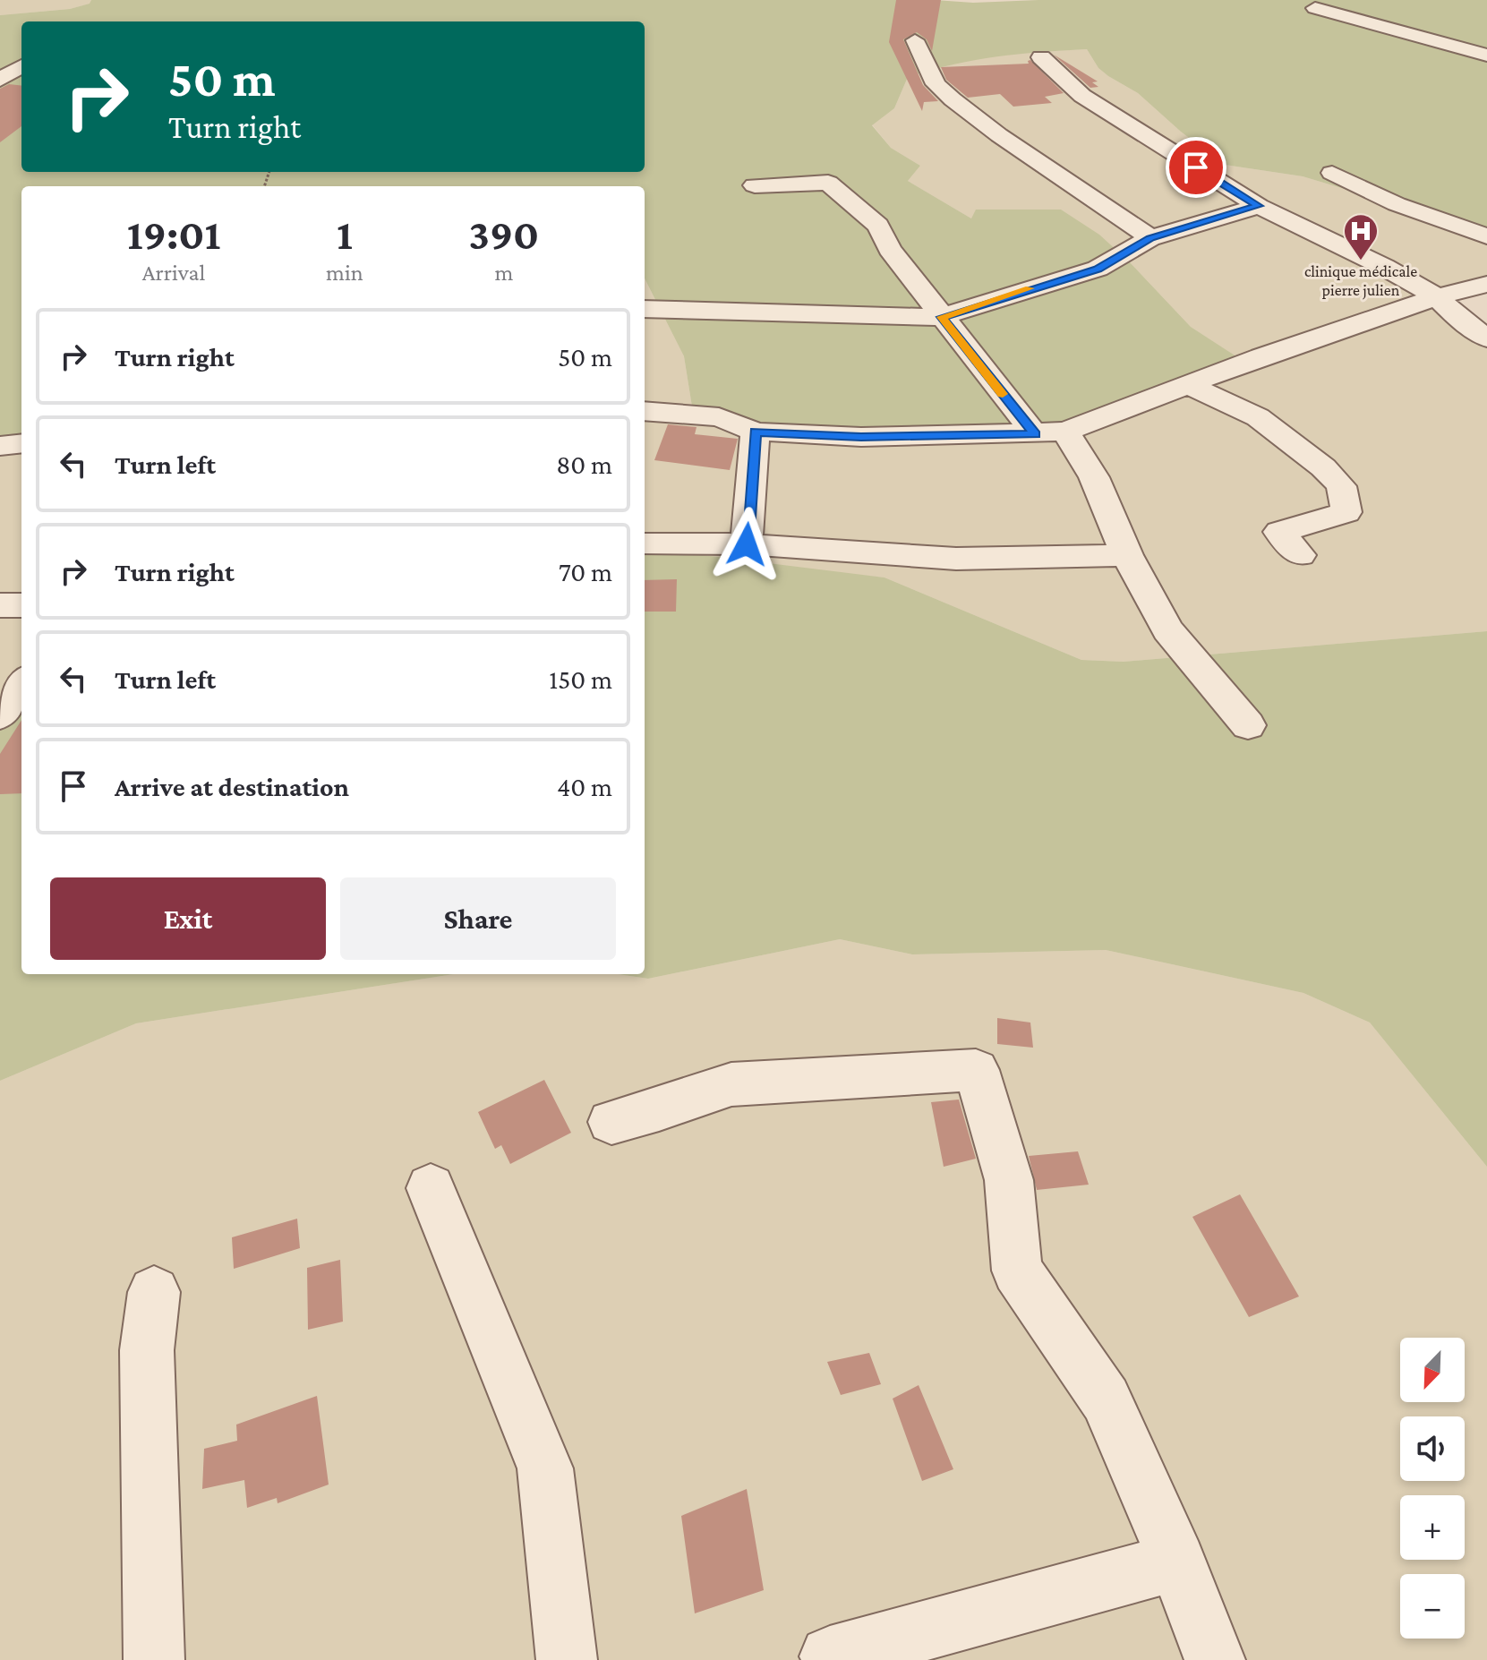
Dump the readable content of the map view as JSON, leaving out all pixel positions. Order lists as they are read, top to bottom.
{
  "places": {
    "hospital": ["clinique médicale pierre julien"]
  },
  "north": "bottom left",
  "page": {
    "turn": ["50 m", "Turn right"],
    "eta": [
      "19:01",
      "Arrival",
      "1",
      "min",
      "390",
      "m"
    ],
    "list": [
      {
        "name": "Turn right",
        "value": "50 m"
      },
      {
        "name": "Turn left",
        "value": "80 m"
      },
      {
        "name": "Turn right",
        "value": "70 m"
      },
      {
        "name": "Turn left",
        "value": "150 m"
      },
      {
        "name": "Arrive at destination",
        "value": "40 m"
      }
    ],
    "buttons": ["Exit", "Share"],
    "map_buttons": ["+", "−"]
  }
}
